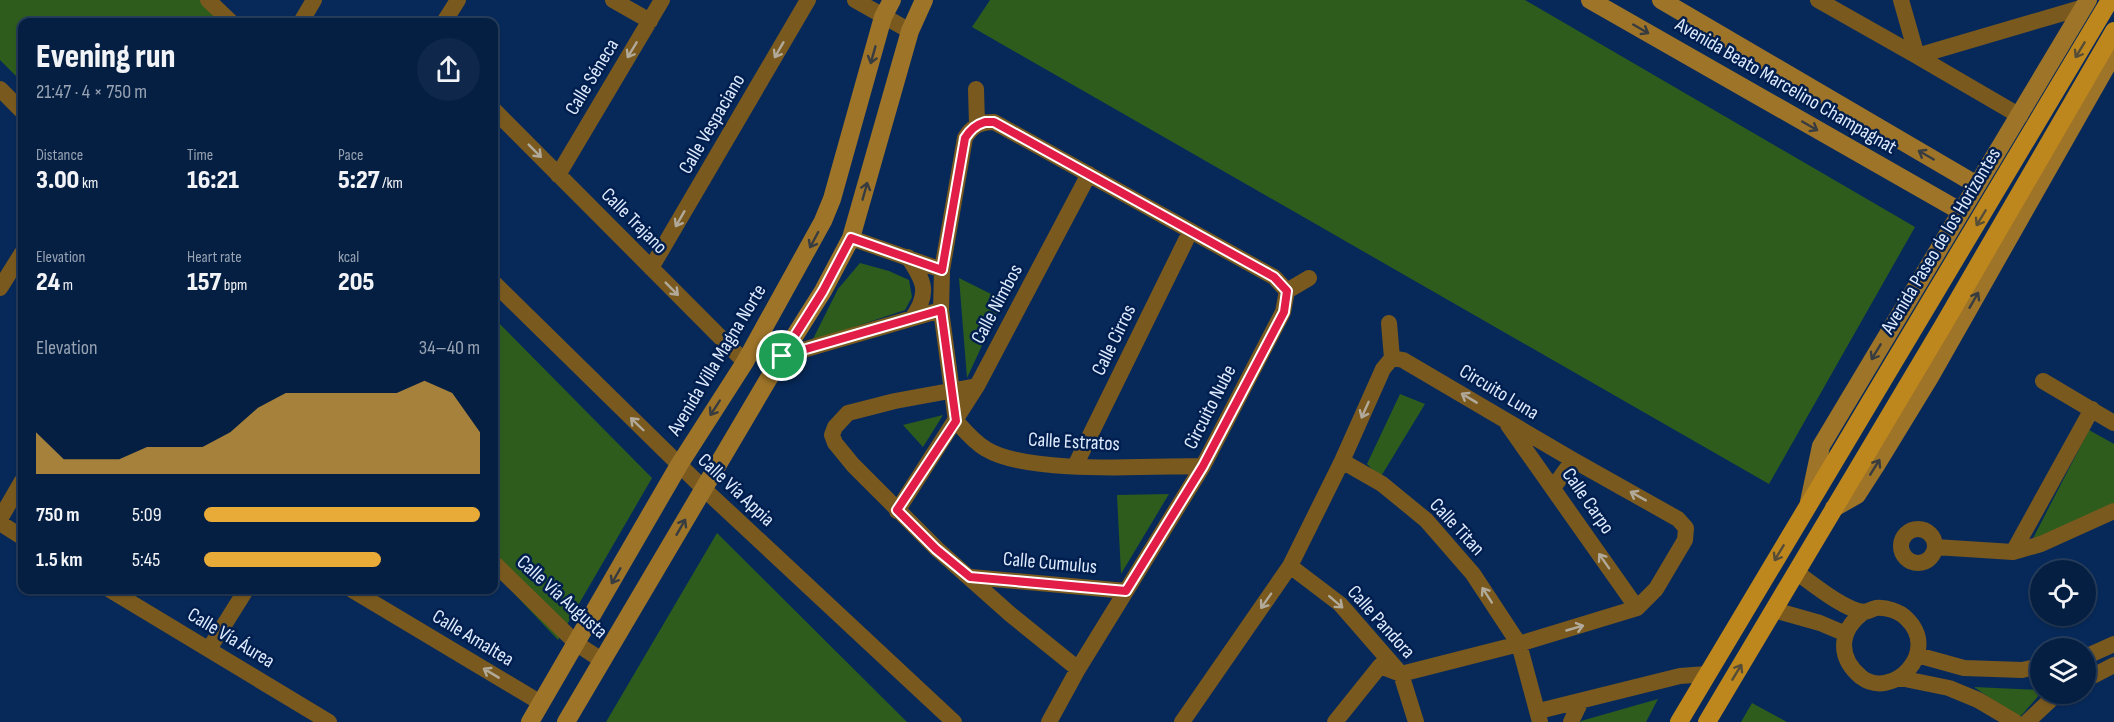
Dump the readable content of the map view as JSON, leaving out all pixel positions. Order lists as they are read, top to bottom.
{
  "streets": {
    "main road": ["Avenida Paseo de los Horizontes"],
    "street": [
      "Calle Séneca",
      "Avenida Beato Marcelino Champagnat",
      "Calle Vespaciano",
      "Calle Trajano",
      "Calle Nimbos",
      "Calle Cirros",
      "Avenida Villa Magna Norte",
      "Circuito Luna",
      "Circuito Nube",
      "Calle Estratos",
      "Calle Vía Appia",
      "Calle Carpo",
      "Calle Titan",
      "Calle Cumulus",
      "Calle Vía Augusta",
      "Calle Pandora",
      "Calle Vía Áurea",
      "Calle Amaltea"
    ]
  },
  "crossings": [
    ["Calle Séneca", "Calle Trajano"],
    ["Avenida Beato Marcelino Champagnat", "Avenida Paseo de los Horizontes"],
    ["Calle Vespaciano", "Calle Trajano"],
    ["Calle Trajano", "Avenida Villa Magna Norte"],
    ["Calle Nimbos", "Calle Estratos"],
    ["Calle Cirros", "Calle Estratos"],
    ["Avenida Villa Magna Norte", "Calle Vía Appia"],
    ["Avenida Villa Magna Norte", "Calle Vía Augusta"],
    ["Avenida Villa Magna Norte", "Calle Amaltea"],
    ["Circuito Luna", "Calle Carpo"],
    ["Circuito Luna", "Calle Titan"],
    ["Circuito Luna", "Calle Pandora"],
    ["Circuito Nube", "Calle Estratos"],
    ["Circuito Nube", "Calle Cumulus"]
  ],
  "one_way": [
    "Calle Séneca",
    "Calle Trajano",
    "Calle Vía Appia",
    "Calle Carpo",
    "Calle Titan",
    "Calle Pandora",
    "Calle Amaltea"
  ],
  "page": {
    "heading": ["Evening run", "21:47 · 4 × 750 m"],
    "stats": [
      ["Distance", "3.00 km"],
      ["Time", "16:21"],
      ["Pace", "5:27 /km"],
      ["Elevation", "24 m"],
      ["Heart rate", "157 bpm"],
      ["kcal", "205"]
    ],
    "chart": ["Elevation", "34–40 m"],
    "list": [
      {
        "name": "750 m",
        "note": "5:09"
      },
      {
        "name": "1.5 km",
        "note": "5:45"
      }
    ]
  }
}
